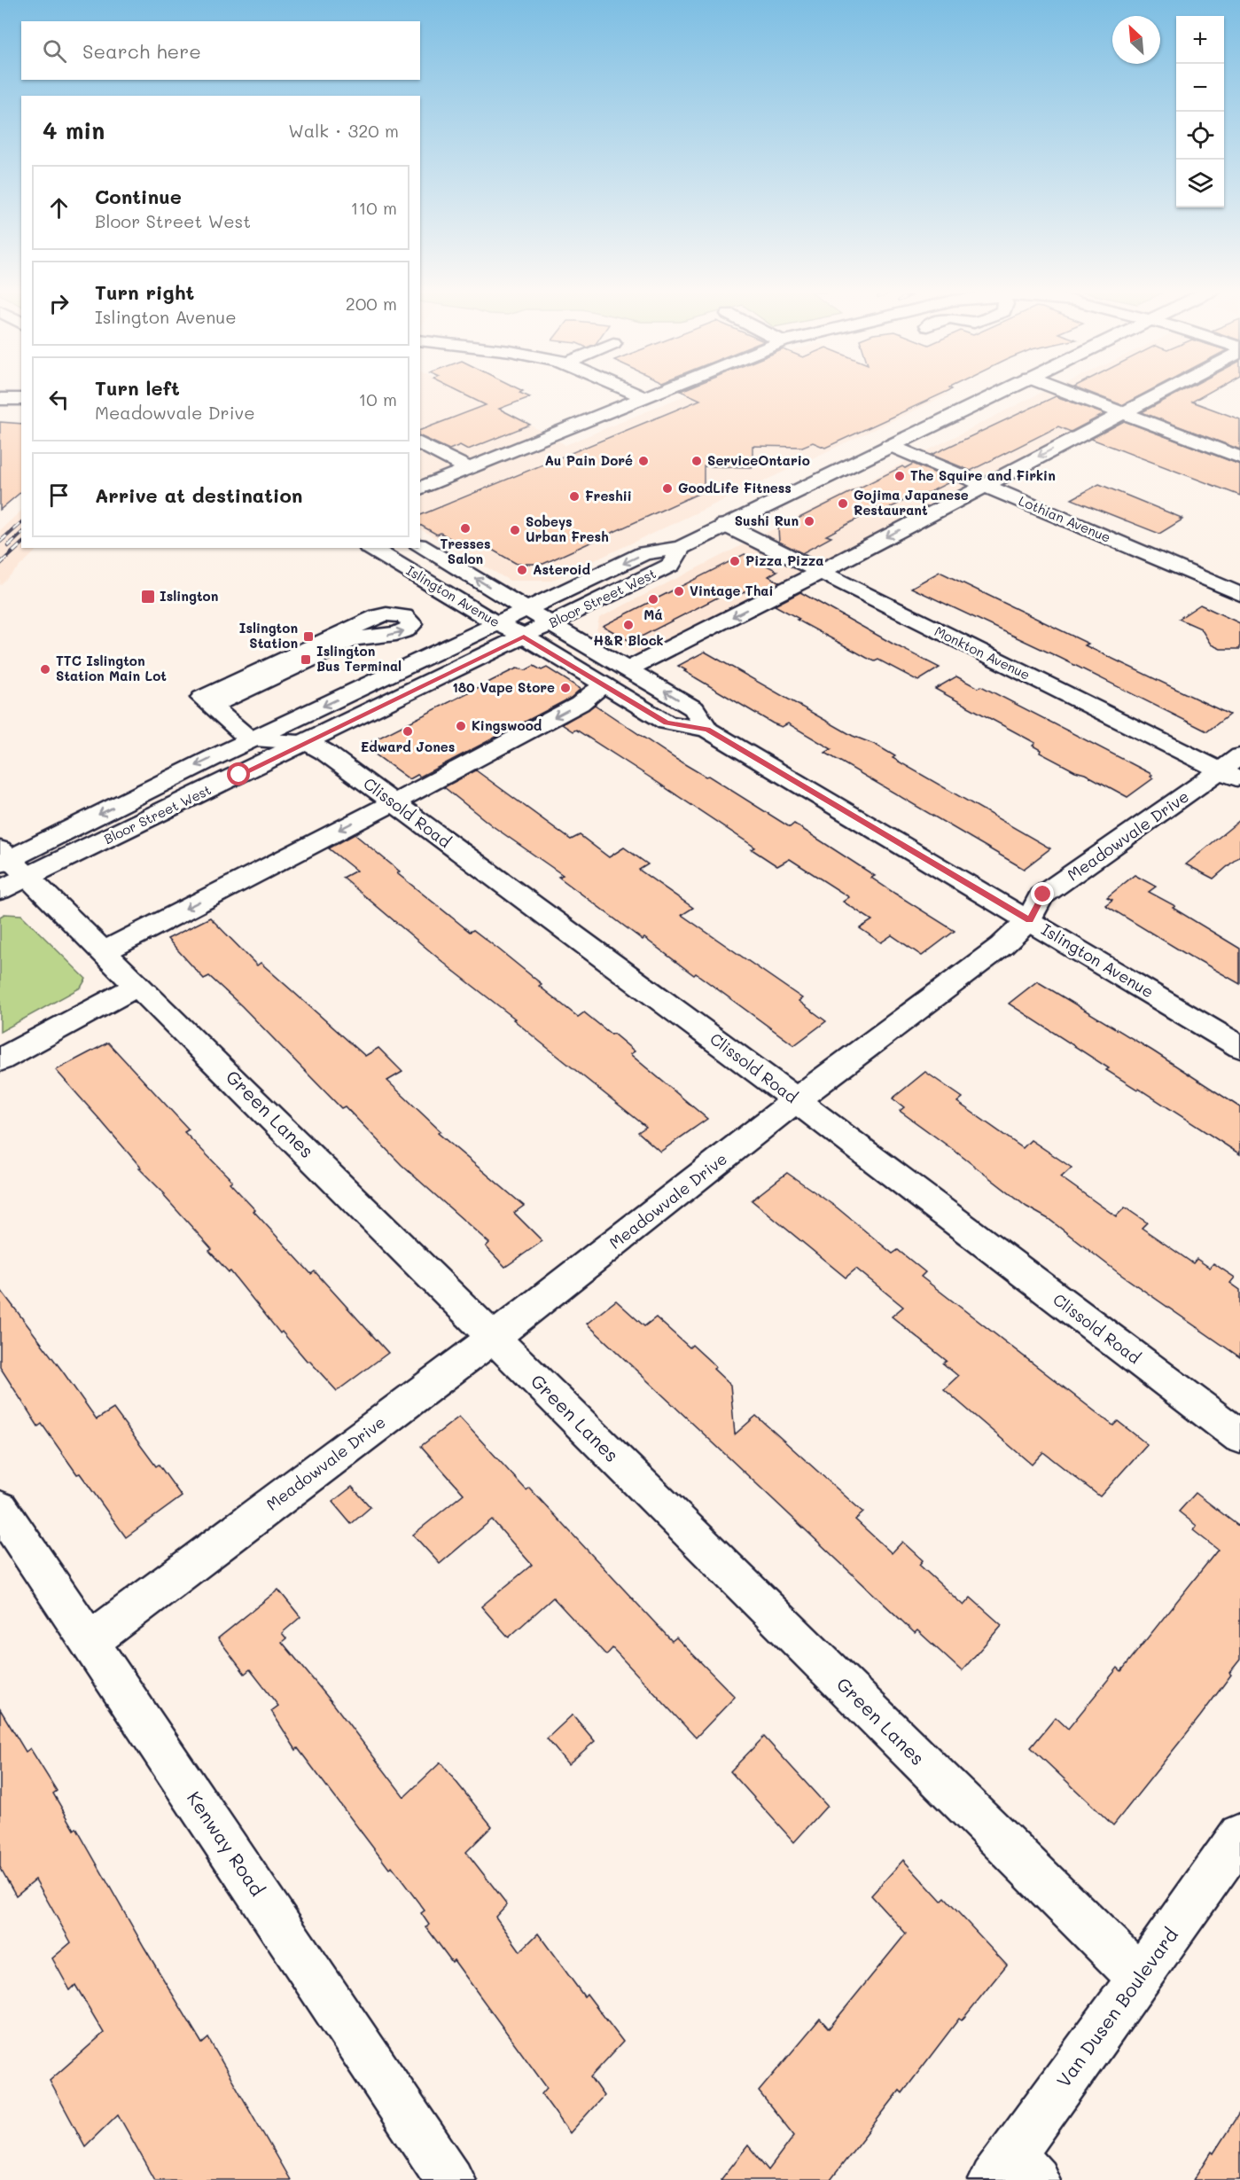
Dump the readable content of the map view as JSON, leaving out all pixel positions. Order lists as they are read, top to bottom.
{
  "streets": {
    "street": [
      "Lothian Avenue",
      "Islington Avenue",
      "Bloor Street West",
      "Monkton Avenue",
      "Clissold Road",
      "Meadowvale Drive",
      "Green Lanes",
      "Kenway Road",
      "Van Dusen Boulevard"
    ]
  },
  "crossings": [
    ["Lothian Avenue", "Bloor Street West"],
    ["Islington Avenue", "Bloor Street West"],
    ["Islington Avenue", "Meadowvale Drive"],
    ["Bloor Street West", "Monkton Avenue"],
    ["Bloor Street West", "Clissold Road"],
    ["Bloor Street West", "Green Lanes"],
    ["Monkton Avenue", "Meadowvale Drive"],
    ["Clissold Road", "Meadowvale Drive"],
    ["Meadowvale Drive", "Green Lanes"],
    ["Meadowvale Drive", "Kenway Road"],
    ["Green Lanes", "Van Dusen Boulevard"]
  ],
  "places": {
    "other": [
      "Au Pain Doré",
      "ServiceOntario",
      "The Squire and Firkin",
      "GoodLife Fitness",
      "Freshii",
      "Gojima Japanese Restaurant",
      "Sushi Run",
      "Tresses Salon",
      "Sobeys Urban Fresh",
      "Pizza Pizza",
      "Asteroid",
      "Vintage Thai",
      "Má",
      "H&R Block",
      "TTC Islington Station Main Lot",
      "180 Vape Store",
      "Kingswood",
      "Edward Jones"
    ],
    "transit": ["Islington", "Islington Station", "Islington Bus Terminal"]
  },
  "north": "top left",
  "page": {
    "map_buttons": ["+", "−"],
    "search": "Search here",
    "heading": ["4 min", "Walk · 320 m"],
    "list": [
      ["Continue", "Bloor Street West", "110 m"],
      ["Turn right", "Islington Avenue", "200 m"],
      ["Turn left", "Meadowvale Drive", "10 m"],
      "Arrive at destination"
    ]
  }
}
